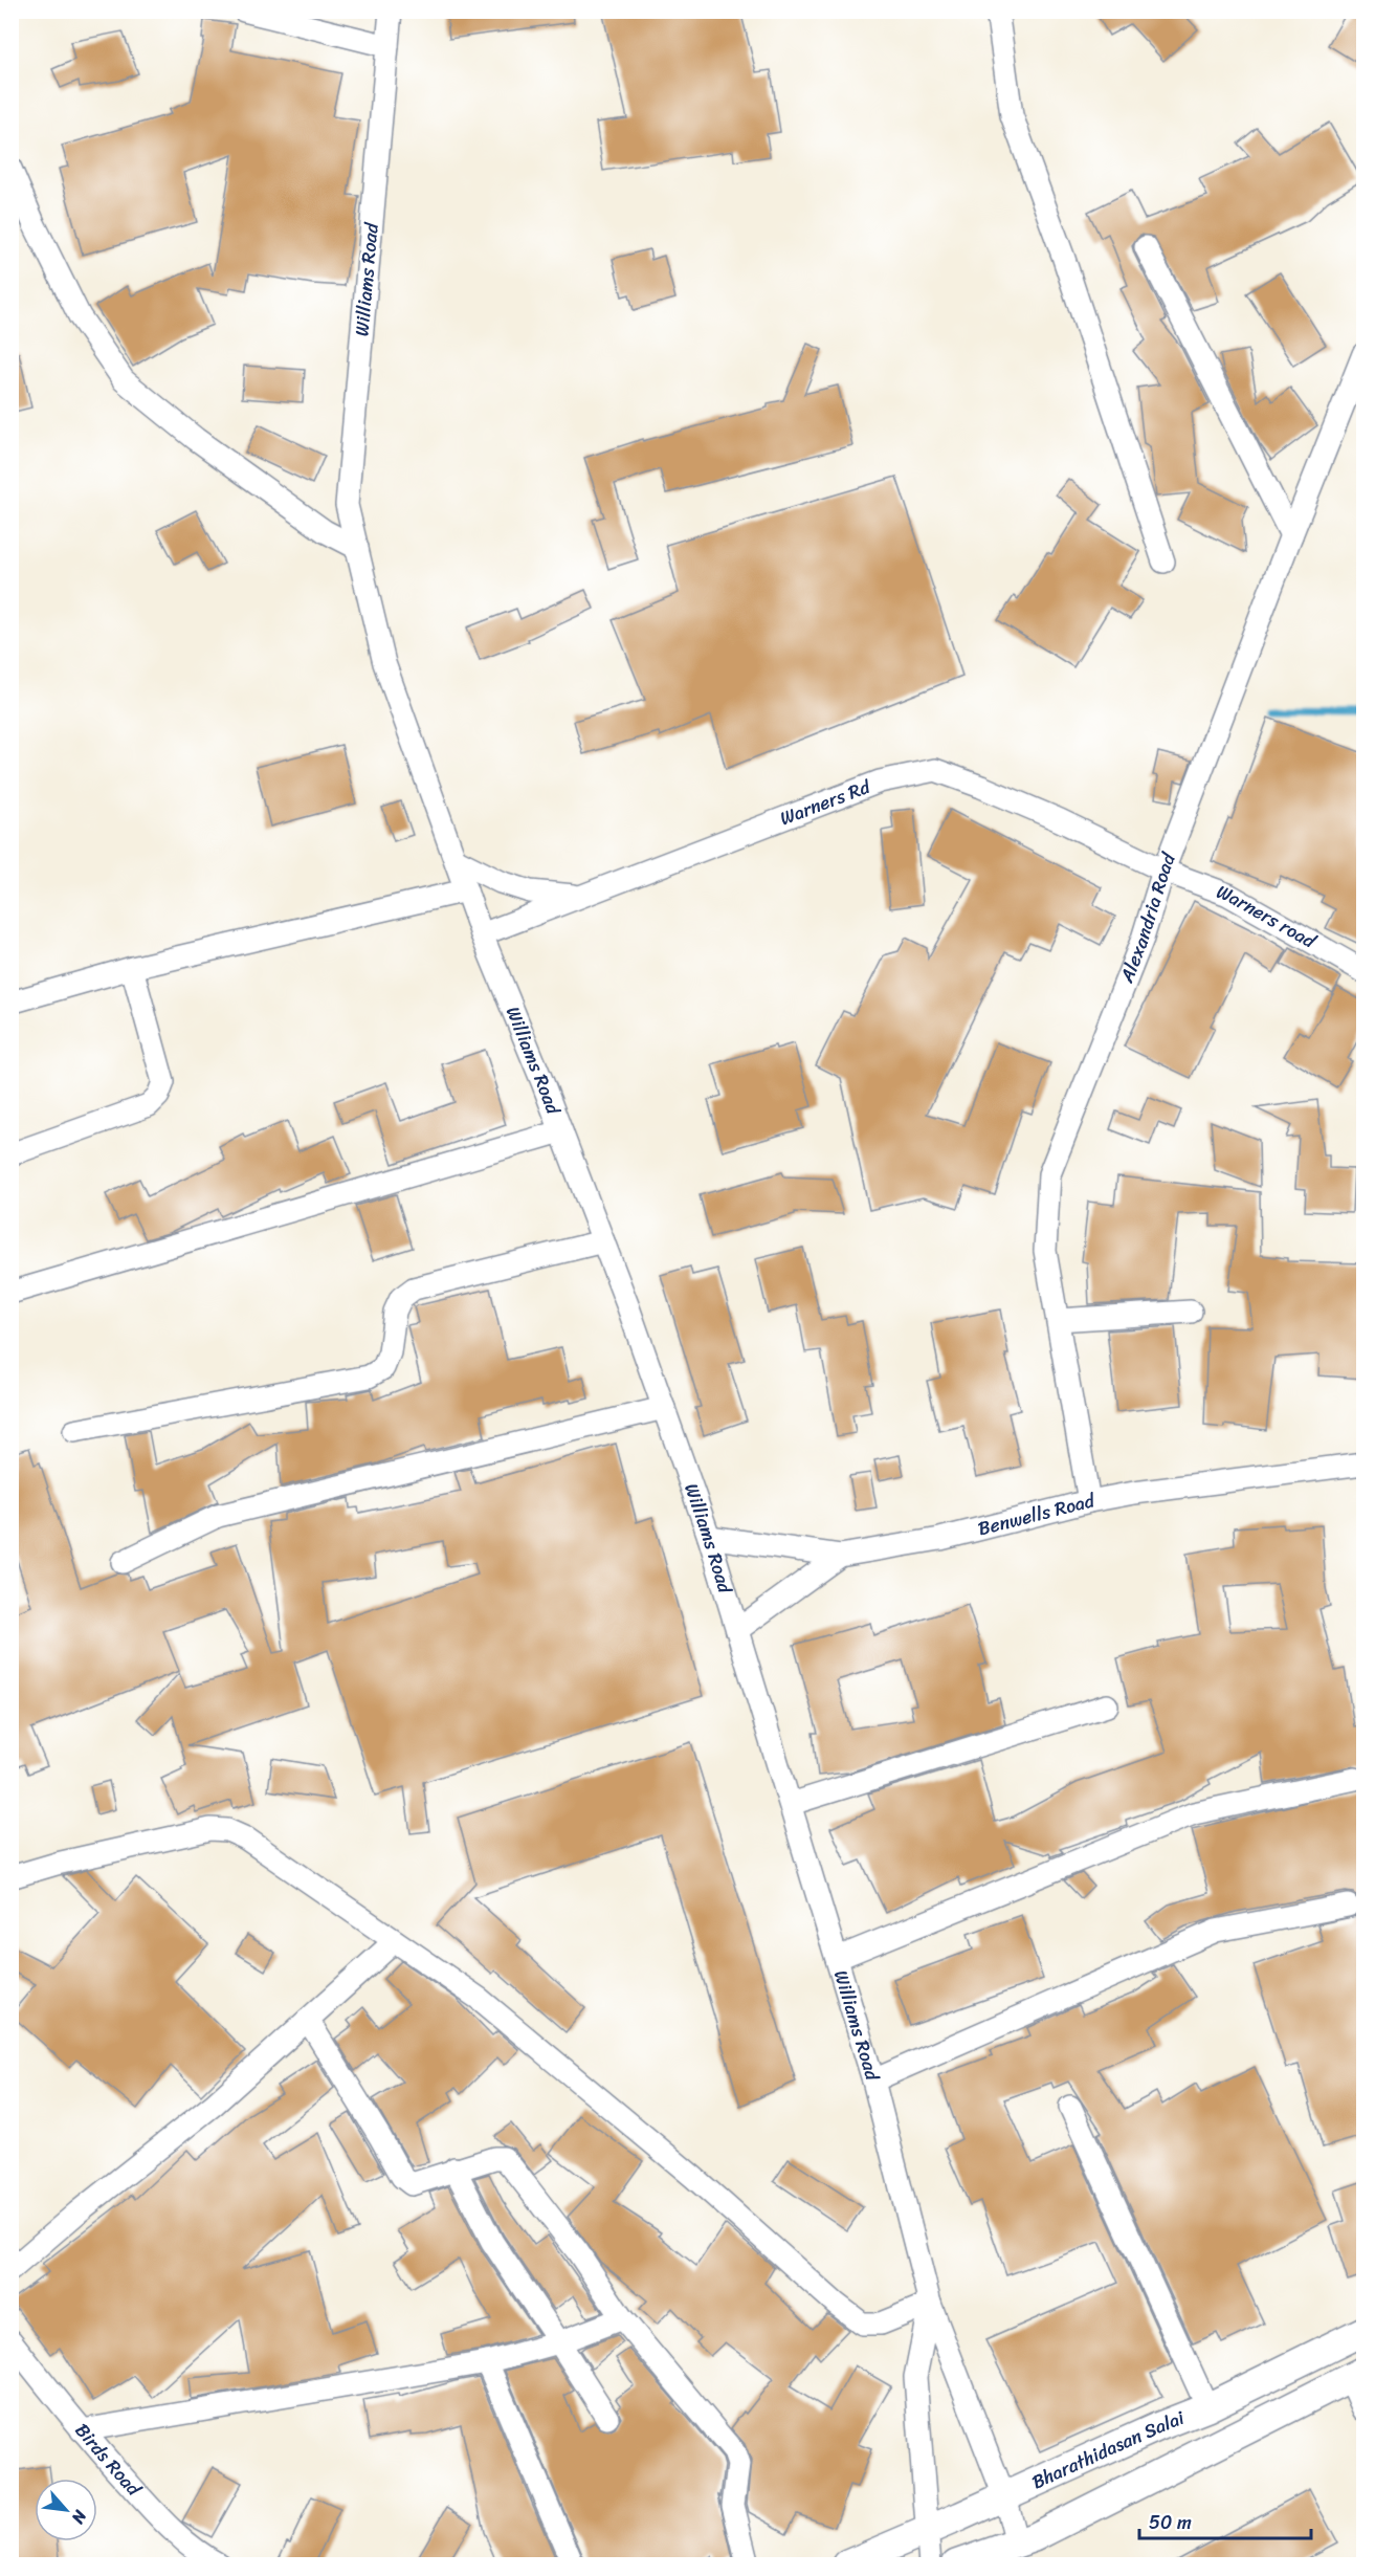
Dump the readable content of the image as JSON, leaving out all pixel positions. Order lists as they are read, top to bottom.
{
  "streets": {
    "main road": ["Bharathidasan Salai"],
    "street": [
      "Williams Road",
      "Warners Rd",
      "Warners road",
      "Alexandria Road",
      "Benwells Road",
      "Birds Road"
    ]
  },
  "crossings": [
    ["Williams Road", "Warners Rd"],
    ["Williams Road", "Benwells Road"],
    ["Williams Road", "Bharathidasan Salai"],
    ["Warners Rd", "Warners road"],
    ["Warners Rd", "Alexandria Road"],
    ["Warners road", "Alexandria Road"],
    ["Alexandria Road", "Benwells Road"]
  ],
  "scale_bar": "50 m",
  "north": "bottom right"
}
